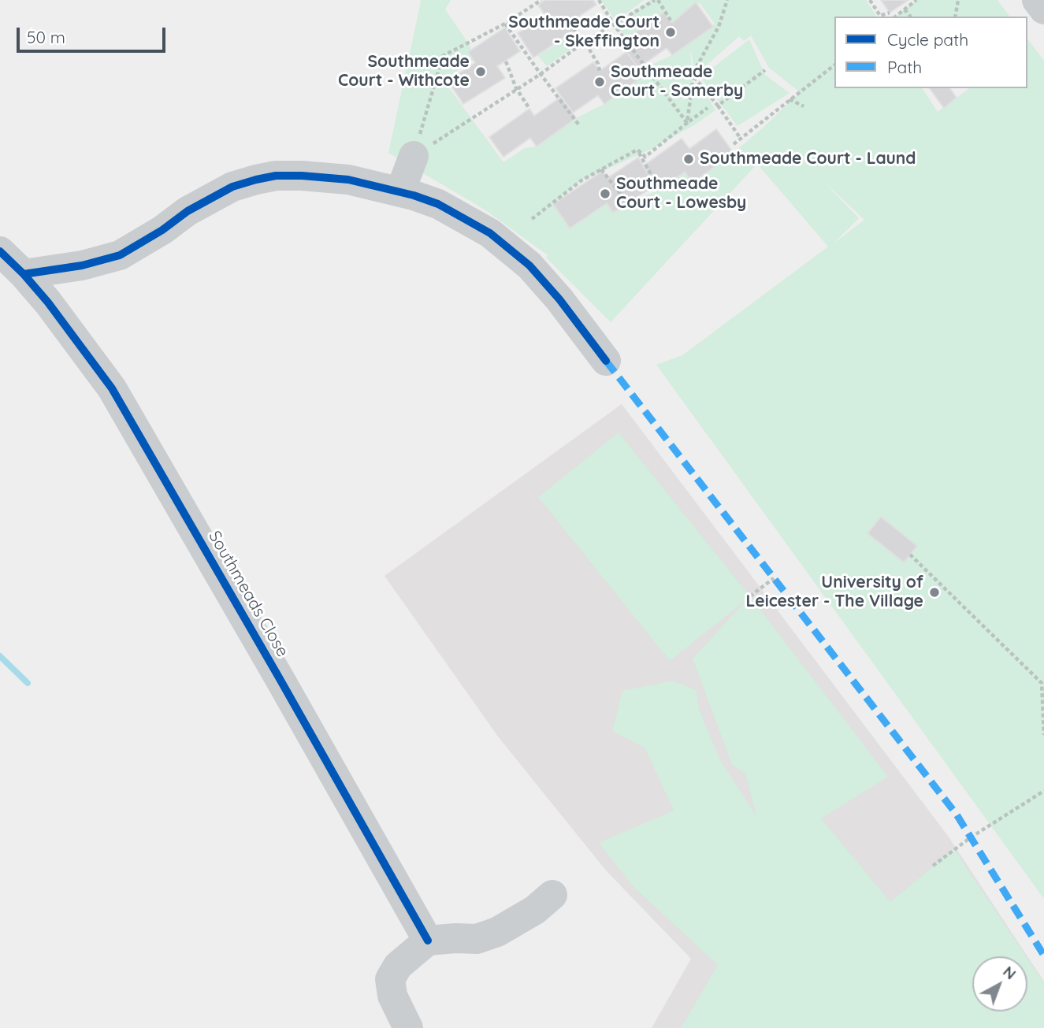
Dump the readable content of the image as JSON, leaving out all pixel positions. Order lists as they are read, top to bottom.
{
  "streets": {
    "street": ["Southmeads Close"]
  },
  "places": [
    "Southmeade Court - Skeffington",
    "Southmeade Court - Withcote",
    "Southmeade Court - Somerby",
    "Southmeade Court - Laund",
    "Southmeade Court - Lowesby",
    "University of Leicester - The Village"
  ],
  "legend": ["Cycle path", "Path"],
  "scale_bar": "50 m",
  "north": "top right"
}
